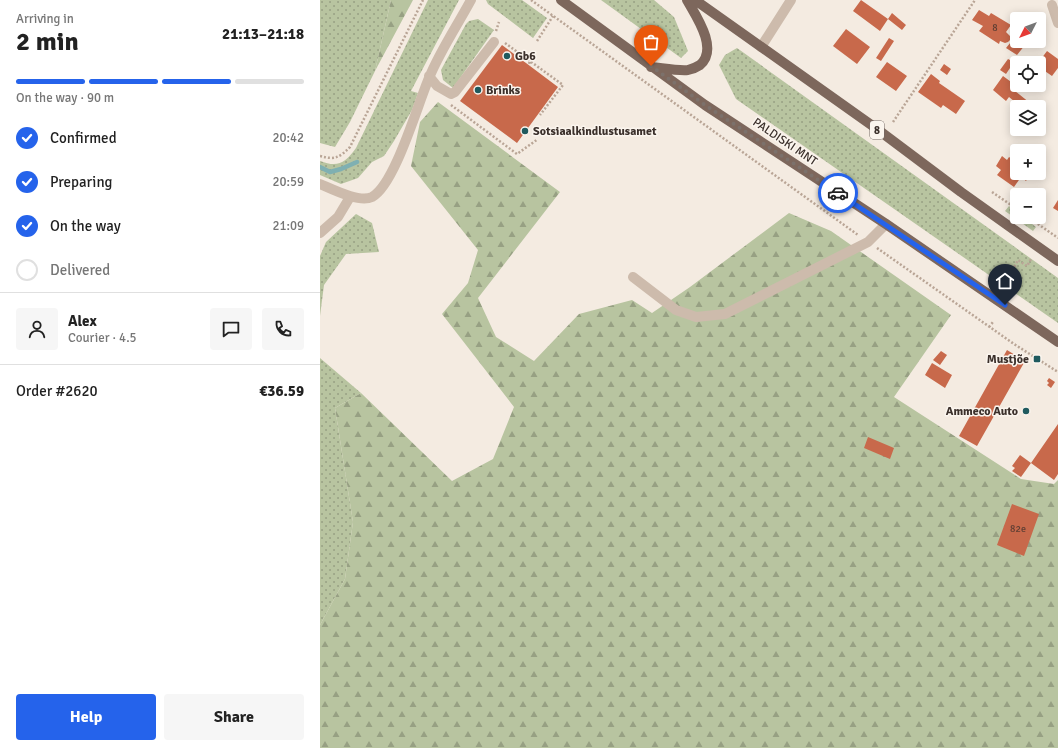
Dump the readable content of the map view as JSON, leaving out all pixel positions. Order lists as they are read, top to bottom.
{
  "streets": {
    "main road": ["8", "PALDISKI MNT"]
  },
  "places": {
    "other": [
      "Gb6",
      "Brinks",
      "Sotsiaalkindlustusamet",
      "Ammeco Auto"
    ],
    "transit": ["Mustjõe"]
  },
  "house_numbers": ["8", "82e"],
  "north": "bottom left",
  "page": {
    "heading": ["2 min", "Arriving in", "21:13–21:18"],
    "panel": [
      "Alex",
      "Courier · 4.5",
      "Order #2620",
      "€36.59"
    ],
    "map_buttons": ["+", "−"],
    "bar": "On the way · 90 m",
    "list": [
      ["Confirmed", "20:42"],
      ["Preparing", "20:59"],
      ["On the way", "21:09"],
      "Delivered"
    ],
    "buttons": ["Help", "Share"]
  }
}
